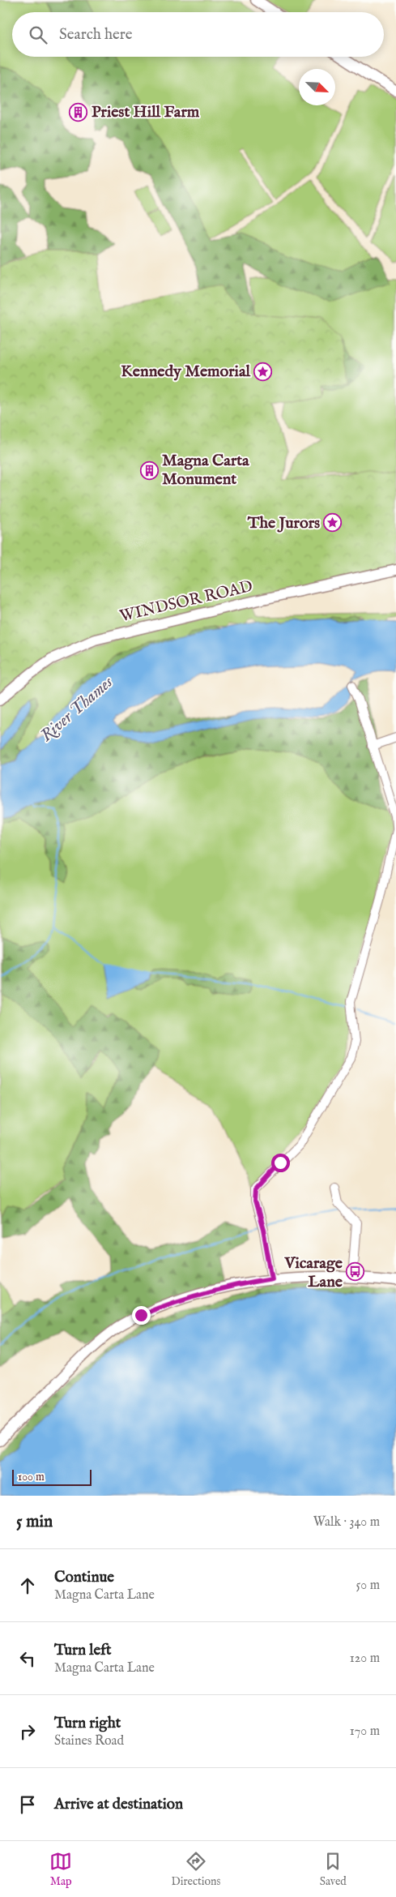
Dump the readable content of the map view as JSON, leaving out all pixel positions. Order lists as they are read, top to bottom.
{
  "streets": {
    "main road": ["WINDSOR ROAD"]
  },
  "water": ["River Thames"],
  "places": {
    "building": ["Priest Hill Farm", "Magna Carta Monument"],
    "place": ["Kennedy Memorial", "The Jurors"],
    "bus stop": ["Vicarage Lane"]
  },
  "scale_bar": "100 m",
  "north": "bottom right",
  "page": {
    "search": "Search here",
    "scale": "100 m",
    "heading": ["5 min", "Walk · 340 m"],
    "list": [
      ["Continue", "Magna Carta Lane", "50 m"],
      ["Turn left", "Magna Carta Lane", "120 m"],
      ["Turn right", "Staines Road", "170 m"],
      "Arrive at destination"
    ],
    "nav": ["Map", "Directions", "Saved"]
  }
}
